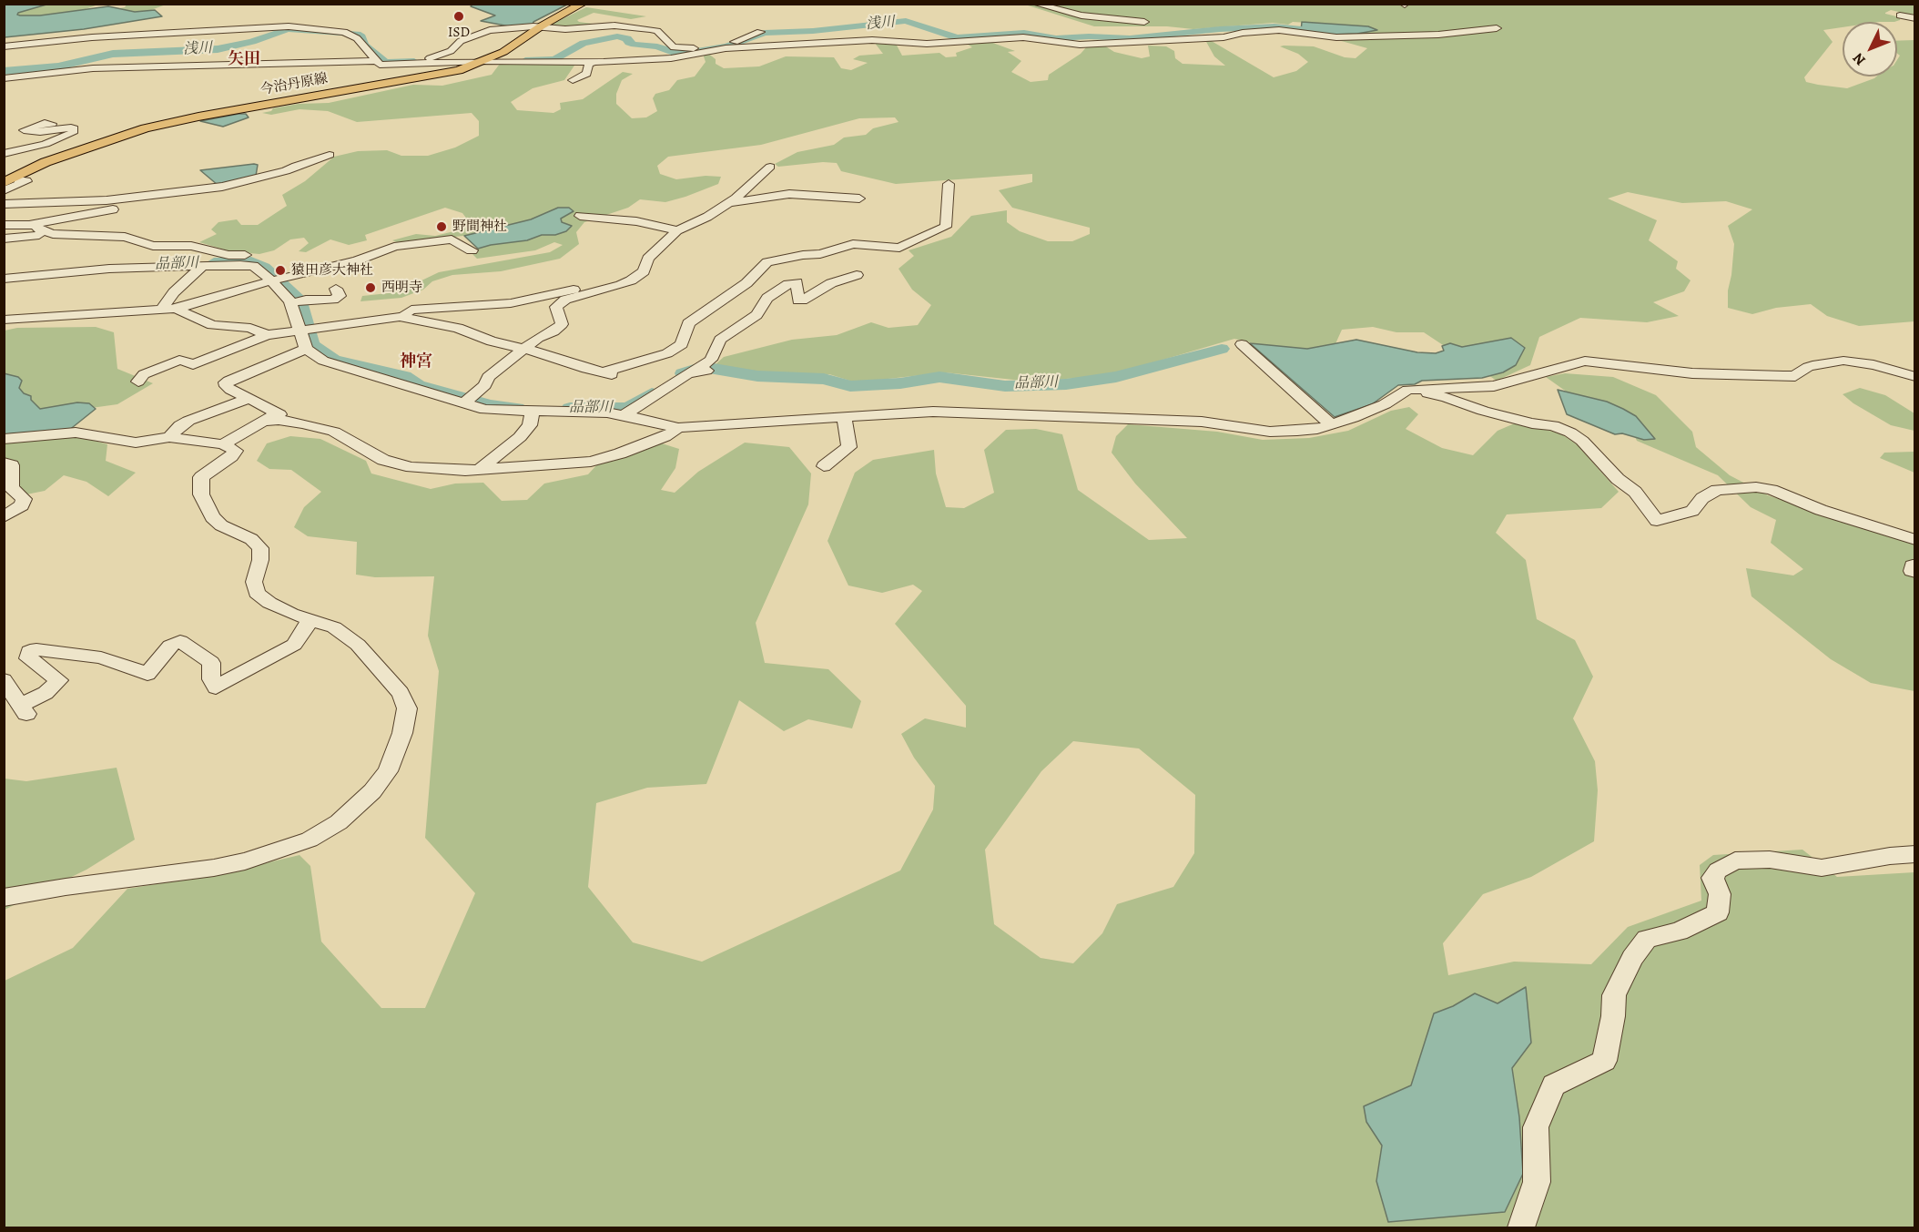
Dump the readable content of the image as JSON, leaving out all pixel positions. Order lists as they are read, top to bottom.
{
  "streets": {
    "main road": ["今治丹原線"]
  },
  "districts": ["矢田", "神宮"],
  "water": ["浅川", "品部川"],
  "places": [
    "ISD",
    "野間神社",
    "猿田彦大神社",
    "西明寺"
  ],
  "north": "bottom left"
}
